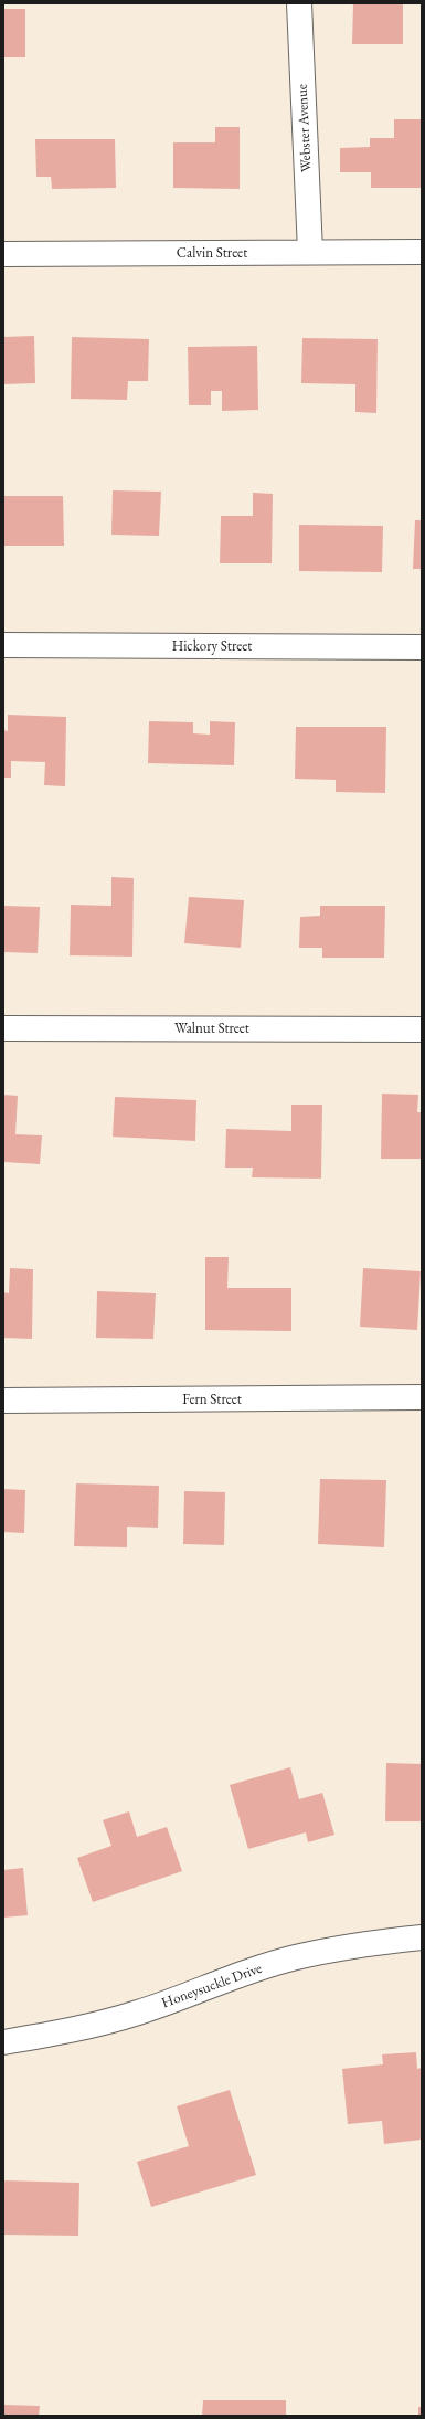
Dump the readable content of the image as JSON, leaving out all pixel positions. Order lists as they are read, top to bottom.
{
  "streets": {
    "street": [
      "Webster Avenue",
      "Calvin Street",
      "Hickory Street",
      "Walnut Street",
      "Fern Street",
      "Honeysuckle Drive"
    ]
  },
  "crossings": [
    ["Webster Avenue", "Calvin Street"]
  ]
}
